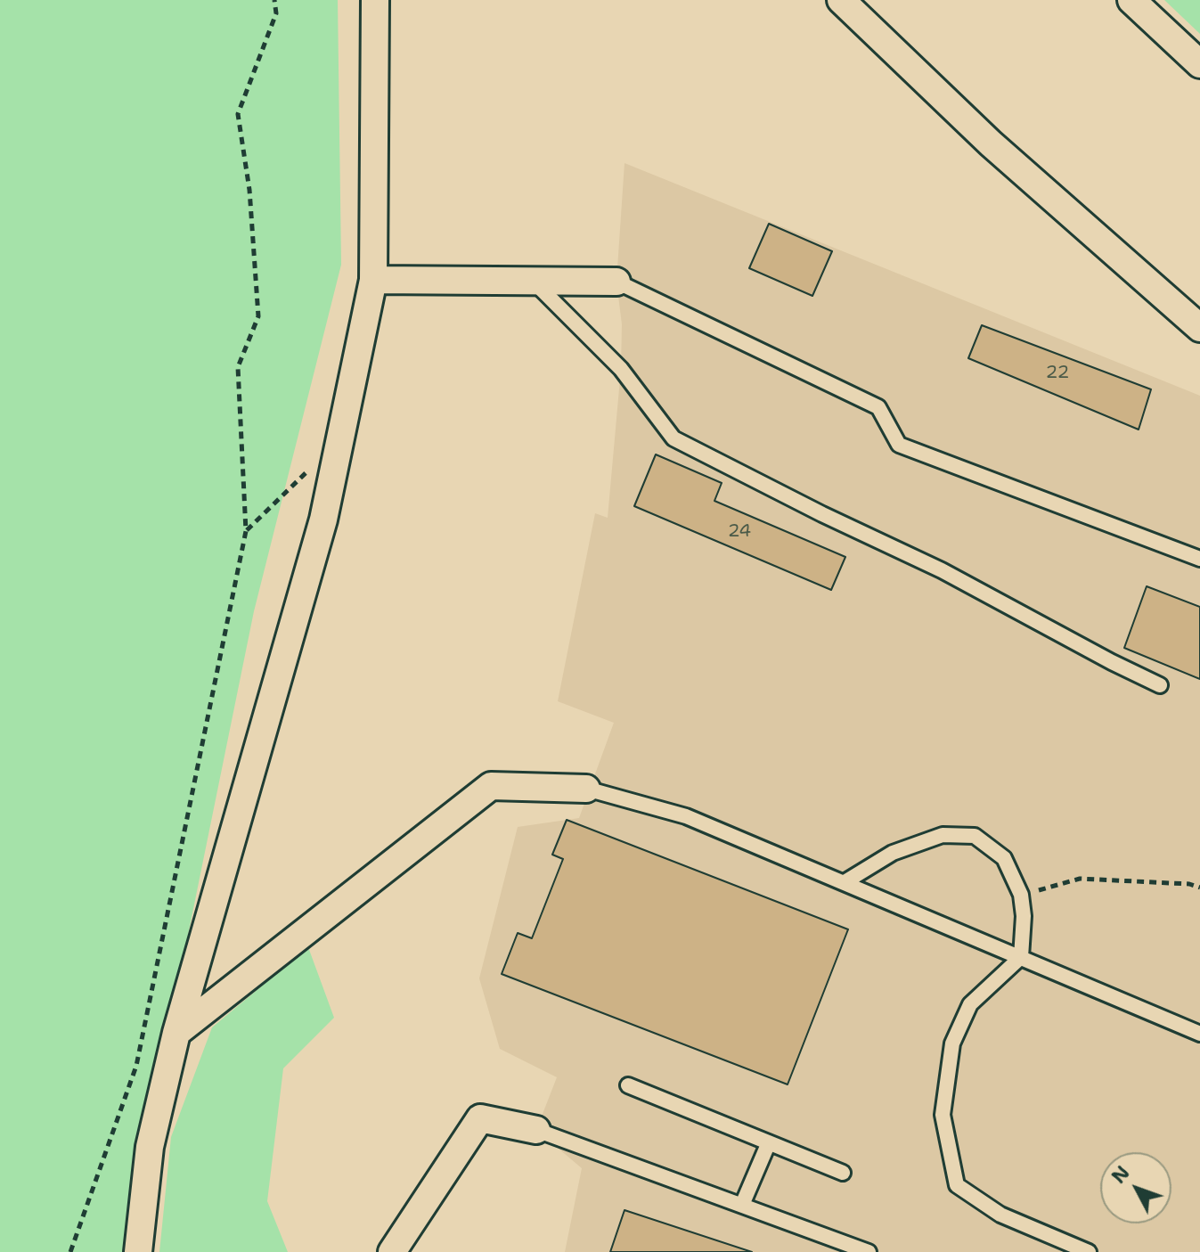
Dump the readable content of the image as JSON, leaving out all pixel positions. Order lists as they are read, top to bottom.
{
  "house_numbers": ["22", "24"],
  "north": "top left"
}
